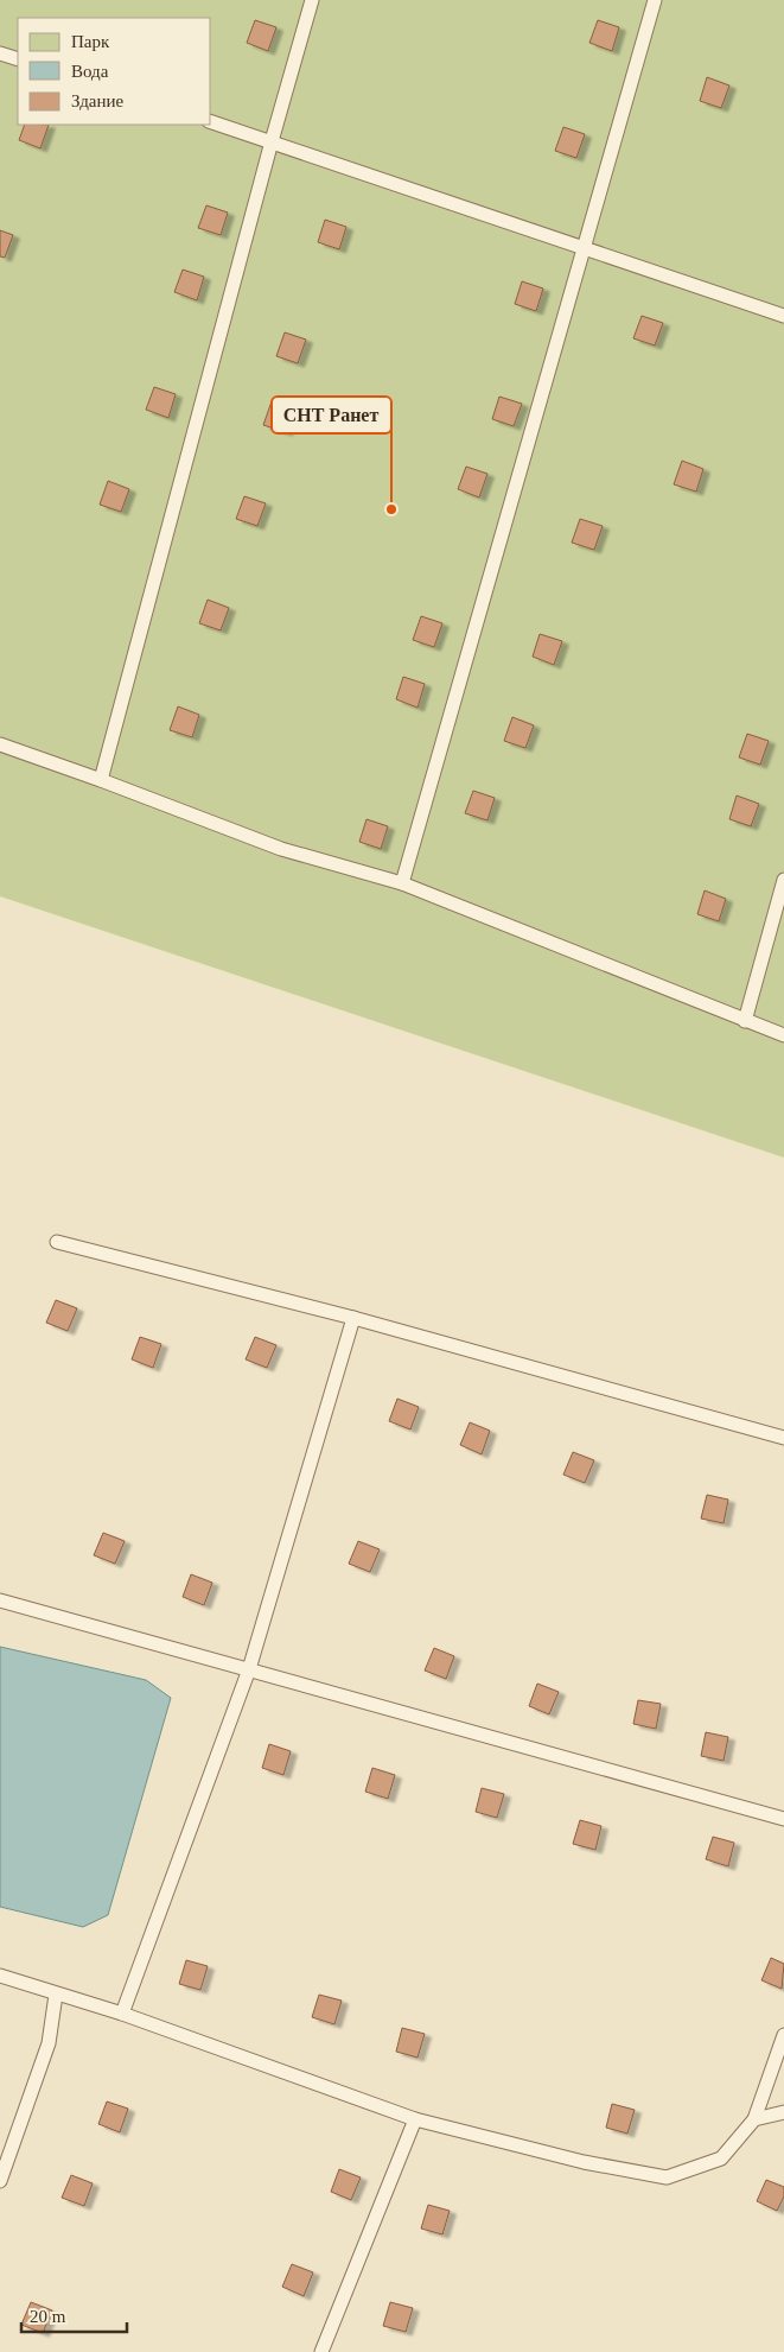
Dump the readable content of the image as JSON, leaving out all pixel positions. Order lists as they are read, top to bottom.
{
  "places": ["СНТ Ранет"],
  "legend": ["Парк", "Вода", "Здание"],
  "scale_bar": "20 m"
}
